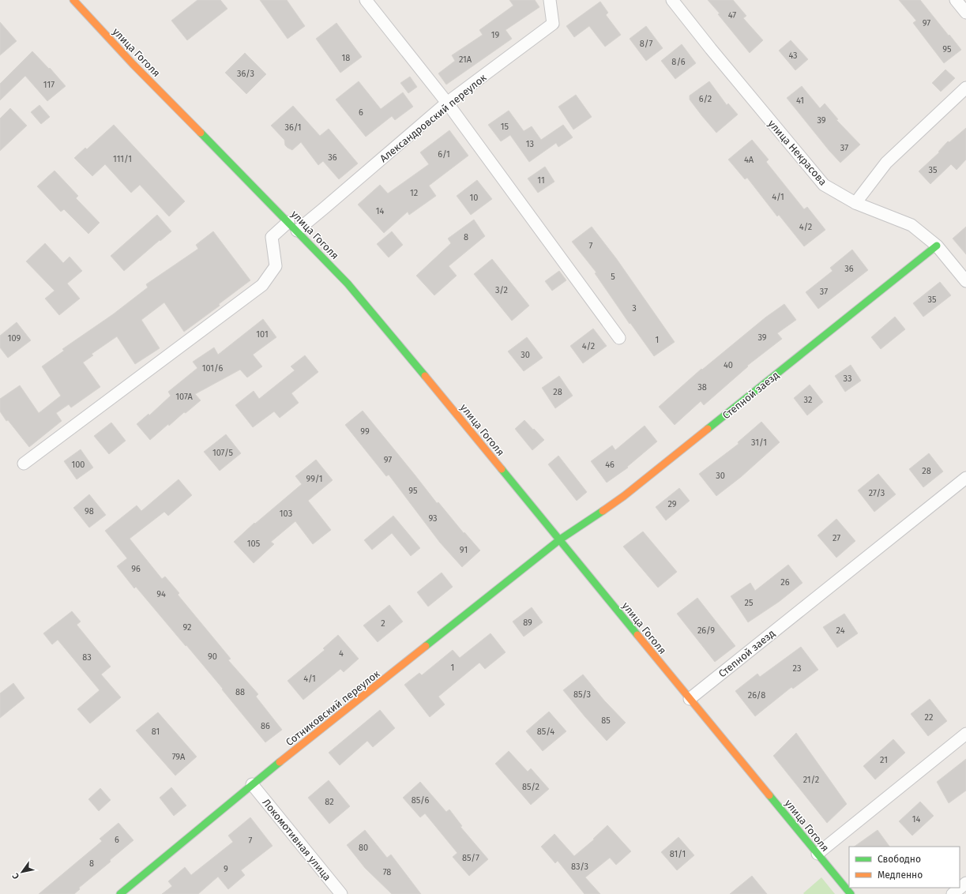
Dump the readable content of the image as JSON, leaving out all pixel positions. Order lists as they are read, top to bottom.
{
  "streets": {
    "main road": ["улица Гоголя", "Степной заезд", "Сотниковский переулок"],
    "street": ["Александровский переулок", "улица Некрасова", "Локомотивная улица"]
  },
  "crossings": [
    ["улица Гоголя", "Александровский переулок"],
    ["улица Гоголя", "Степной заезд"],
    ["улица Гоголя", "Сотниковский переулок"],
    ["улица Некрасова", "Степной заезд"],
    ["Степной заезд", "Сотниковский переулок"],
    ["Сотниковский переулок", "Локомотивная улица"]
  ],
  "house_numbers": [
    "47",
    "97",
    "19",
    "8/7",
    "95",
    "43",
    "18",
    "21А",
    "8/6",
    "36/3",
    "117",
    "6/2",
    "41",
    "6",
    "39",
    "15",
    "36/1",
    "13",
    "37",
    "6/1",
    "36",
    "111/1",
    "4А",
    "35",
    "11",
    "12",
    "4/1",
    "10",
    "14",
    "4/2",
    "8",
    "7",
    "36",
    "5",
    "3/2",
    "37",
    "35",
    "3",
    "101",
    "39",
    "109",
    "1",
    "4/2",
    "30",
    "40",
    "101/6",
    "33",
    "38",
    "28",
    "107А",
    "32",
    "99",
    "31/1",
    "107/5",
    "97",
    "100",
    "46",
    "28",
    "30",
    "99/1",
    "95",
    "27/3",
    "29",
    "98",
    "103",
    "93",
    "27",
    "105",
    "91",
    "96",
    "26",
    "94",
    "25",
    "89",
    "2",
    "92",
    "26/9",
    "24",
    "4",
    "90",
    "83",
    "1",
    "23",
    "4/1",
    "88",
    "85/3",
    "26/8",
    "22",
    "85",
    "86",
    "81",
    "85/4",
    "79А",
    "21",
    "21/2",
    "85/2",
    "85/6",
    "82",
    "14",
    "6",
    "7",
    "80",
    "81/1",
    "85/7",
    "8",
    "83/3",
    "9",
    "78"
  ],
  "legend": ["Свободно", "Медленно"],
  "north": "bottom left"
}
